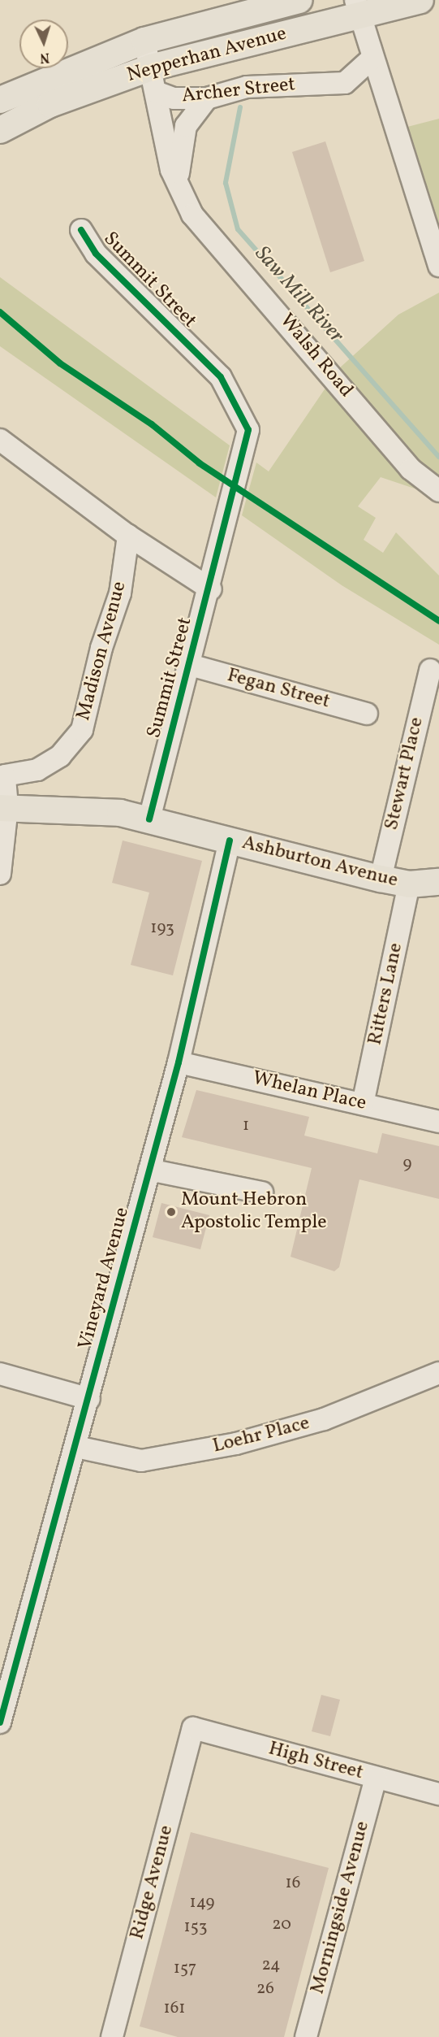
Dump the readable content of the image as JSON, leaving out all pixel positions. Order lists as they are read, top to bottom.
{
  "streets": {
    "main road": ["Nepperhan Avenue", "Ashburton Avenue"],
    "street": [
      "Archer Street",
      "Summit Street",
      "Walsh Road",
      "Madison Avenue",
      "Fegan Street",
      "Stewart Place",
      "Ritters Lane",
      "Whelan Place",
      "Vineyard Avenue",
      "Loehr Place",
      "High Street",
      "Ridge Avenue",
      "Morningside Avenue"
    ]
  },
  "crossings": [
    ["Nepperhan Avenue", "Walsh Road"],
    ["Archer Street", "Walsh Road"],
    ["Summit Street", "Fegan Street"],
    ["Summit Street", "Ashburton Avenue"],
    ["Madison Avenue", "Ashburton Avenue"],
    ["Stewart Place", "Ashburton Avenue"],
    ["Ashburton Avenue", "Ritters Lane"],
    ["Ashburton Avenue", "Vineyard Avenue"],
    ["Ritters Lane", "Whelan Place"],
    ["Whelan Place", "Vineyard Avenue"],
    ["Vineyard Avenue", "Loehr Place"],
    ["High Street", "Ridge Avenue"],
    ["High Street", "Morningside Avenue"]
  ],
  "water": ["Saw Mill River"],
  "places": ["Mount Hebron Apostolic Temple"],
  "house_numbers": [
    "193",
    "1",
    "9",
    "16",
    "149",
    "20",
    "153",
    "24",
    "157",
    "26",
    "161"
  ],
  "north": "bottom"
}
